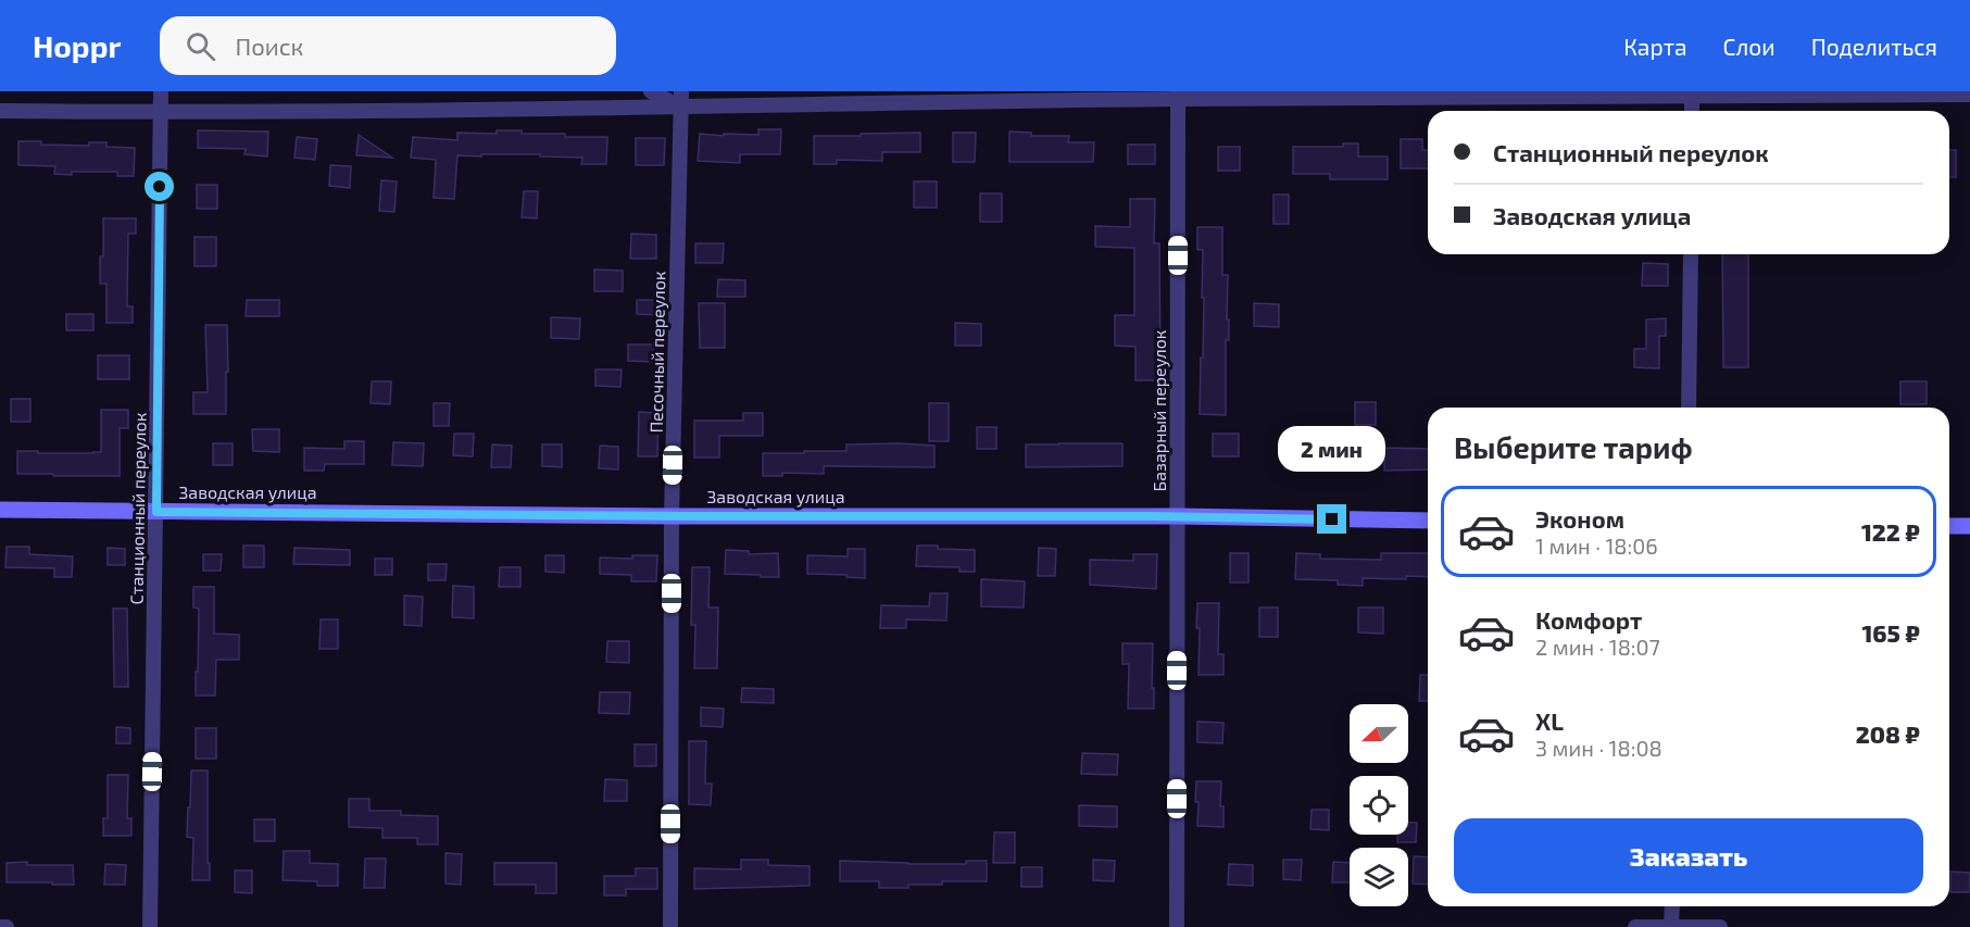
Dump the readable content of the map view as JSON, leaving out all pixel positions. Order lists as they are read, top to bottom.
{
  "streets": {
    "main road": ["Заводская улица"],
    "street": ["Песочный переулок", "Базарный переулок", "Станционный переулок"]
  },
  "crossings": [
    ["Песочный переулок", "Заводская улица"],
    ["Базарный переулок", "Заводская улица"],
    ["Заводская улица", "Станционный переулок"]
  ],
  "north": "left",
  "page": {
    "header": "Hoppr",
    "search": "Поиск",
    "nav": ["Карта", "Слои", "Поделиться"],
    "banner": ["Станционный переулок", "Заводская улица"],
    "heading": "Выберите тариф",
    "bubble": "2 мин",
    "list": [
      {
        "name": "Эконом",
        "note": "1 мин · 18:06",
        "value": "122 ₽"
      },
      {
        "name": "Комфорт",
        "note": "2 мин · 18:07",
        "value": "165 ₽"
      },
      {
        "name": "XL",
        "note": "3 мин · 18:08",
        "value": "208 ₽"
      }
    ],
    "buttons": "Заказать"
  }
}
